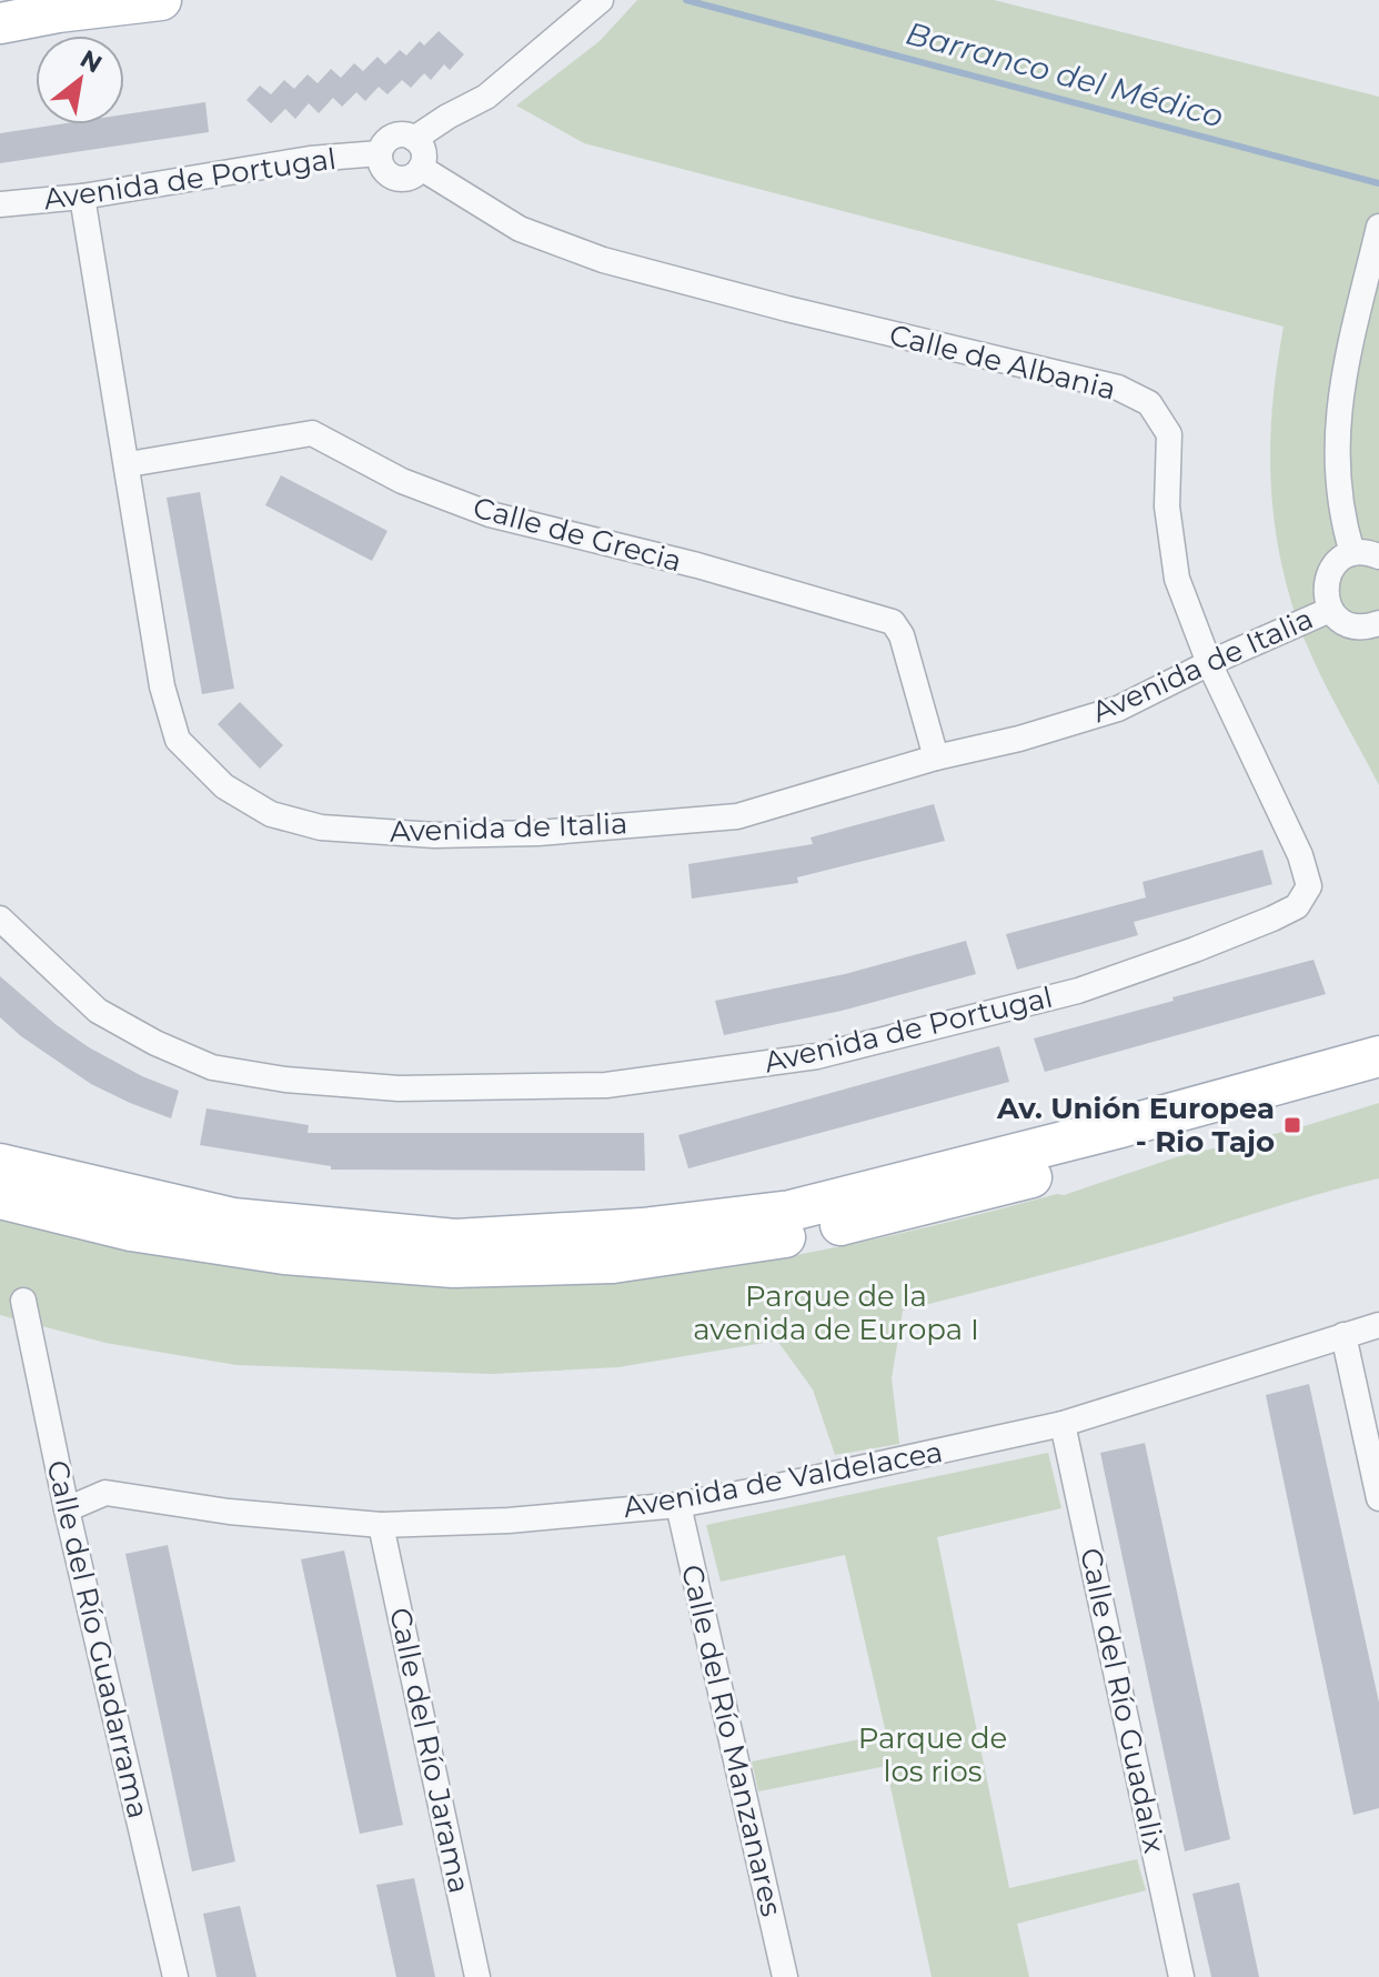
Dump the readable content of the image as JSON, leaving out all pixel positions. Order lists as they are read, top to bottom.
{
  "streets": {
    "street": [
      "Avenida de Portugal",
      "Calle de Albania",
      "Calle de Grecia",
      "Avenida de Italia",
      "Avenida de Valdelacea",
      "Calle del Río Guadarrama",
      "Calle del Río Guadalix",
      "Calle del Río Manzanares",
      "Calle del Río Jarama"
    ]
  },
  "crossings": [
    ["Avenida de Portugal", "Calle de Albania"],
    ["Avenida de Portugal", "Avenida de Italia"],
    ["Calle de Albania", "Avenida de Italia"],
    ["Calle de Grecia", "Avenida de Italia"],
    ["Avenida de Valdelacea", "Calle del Río Guadarrama"],
    ["Avenida de Valdelacea", "Calle del Río Guadalix"],
    ["Avenida de Valdelacea", "Calle del Río Manzanares"],
    ["Avenida de Valdelacea", "Calle del Río Jarama"]
  ],
  "water": ["Barranco del Médico"],
  "parks": ["Parque de la avenida de Europa I", "Parque de los rios"],
  "places": {
    "transit": ["Av. Unión Europea - Rio Tajo"]
  },
  "north": "top right"
}
